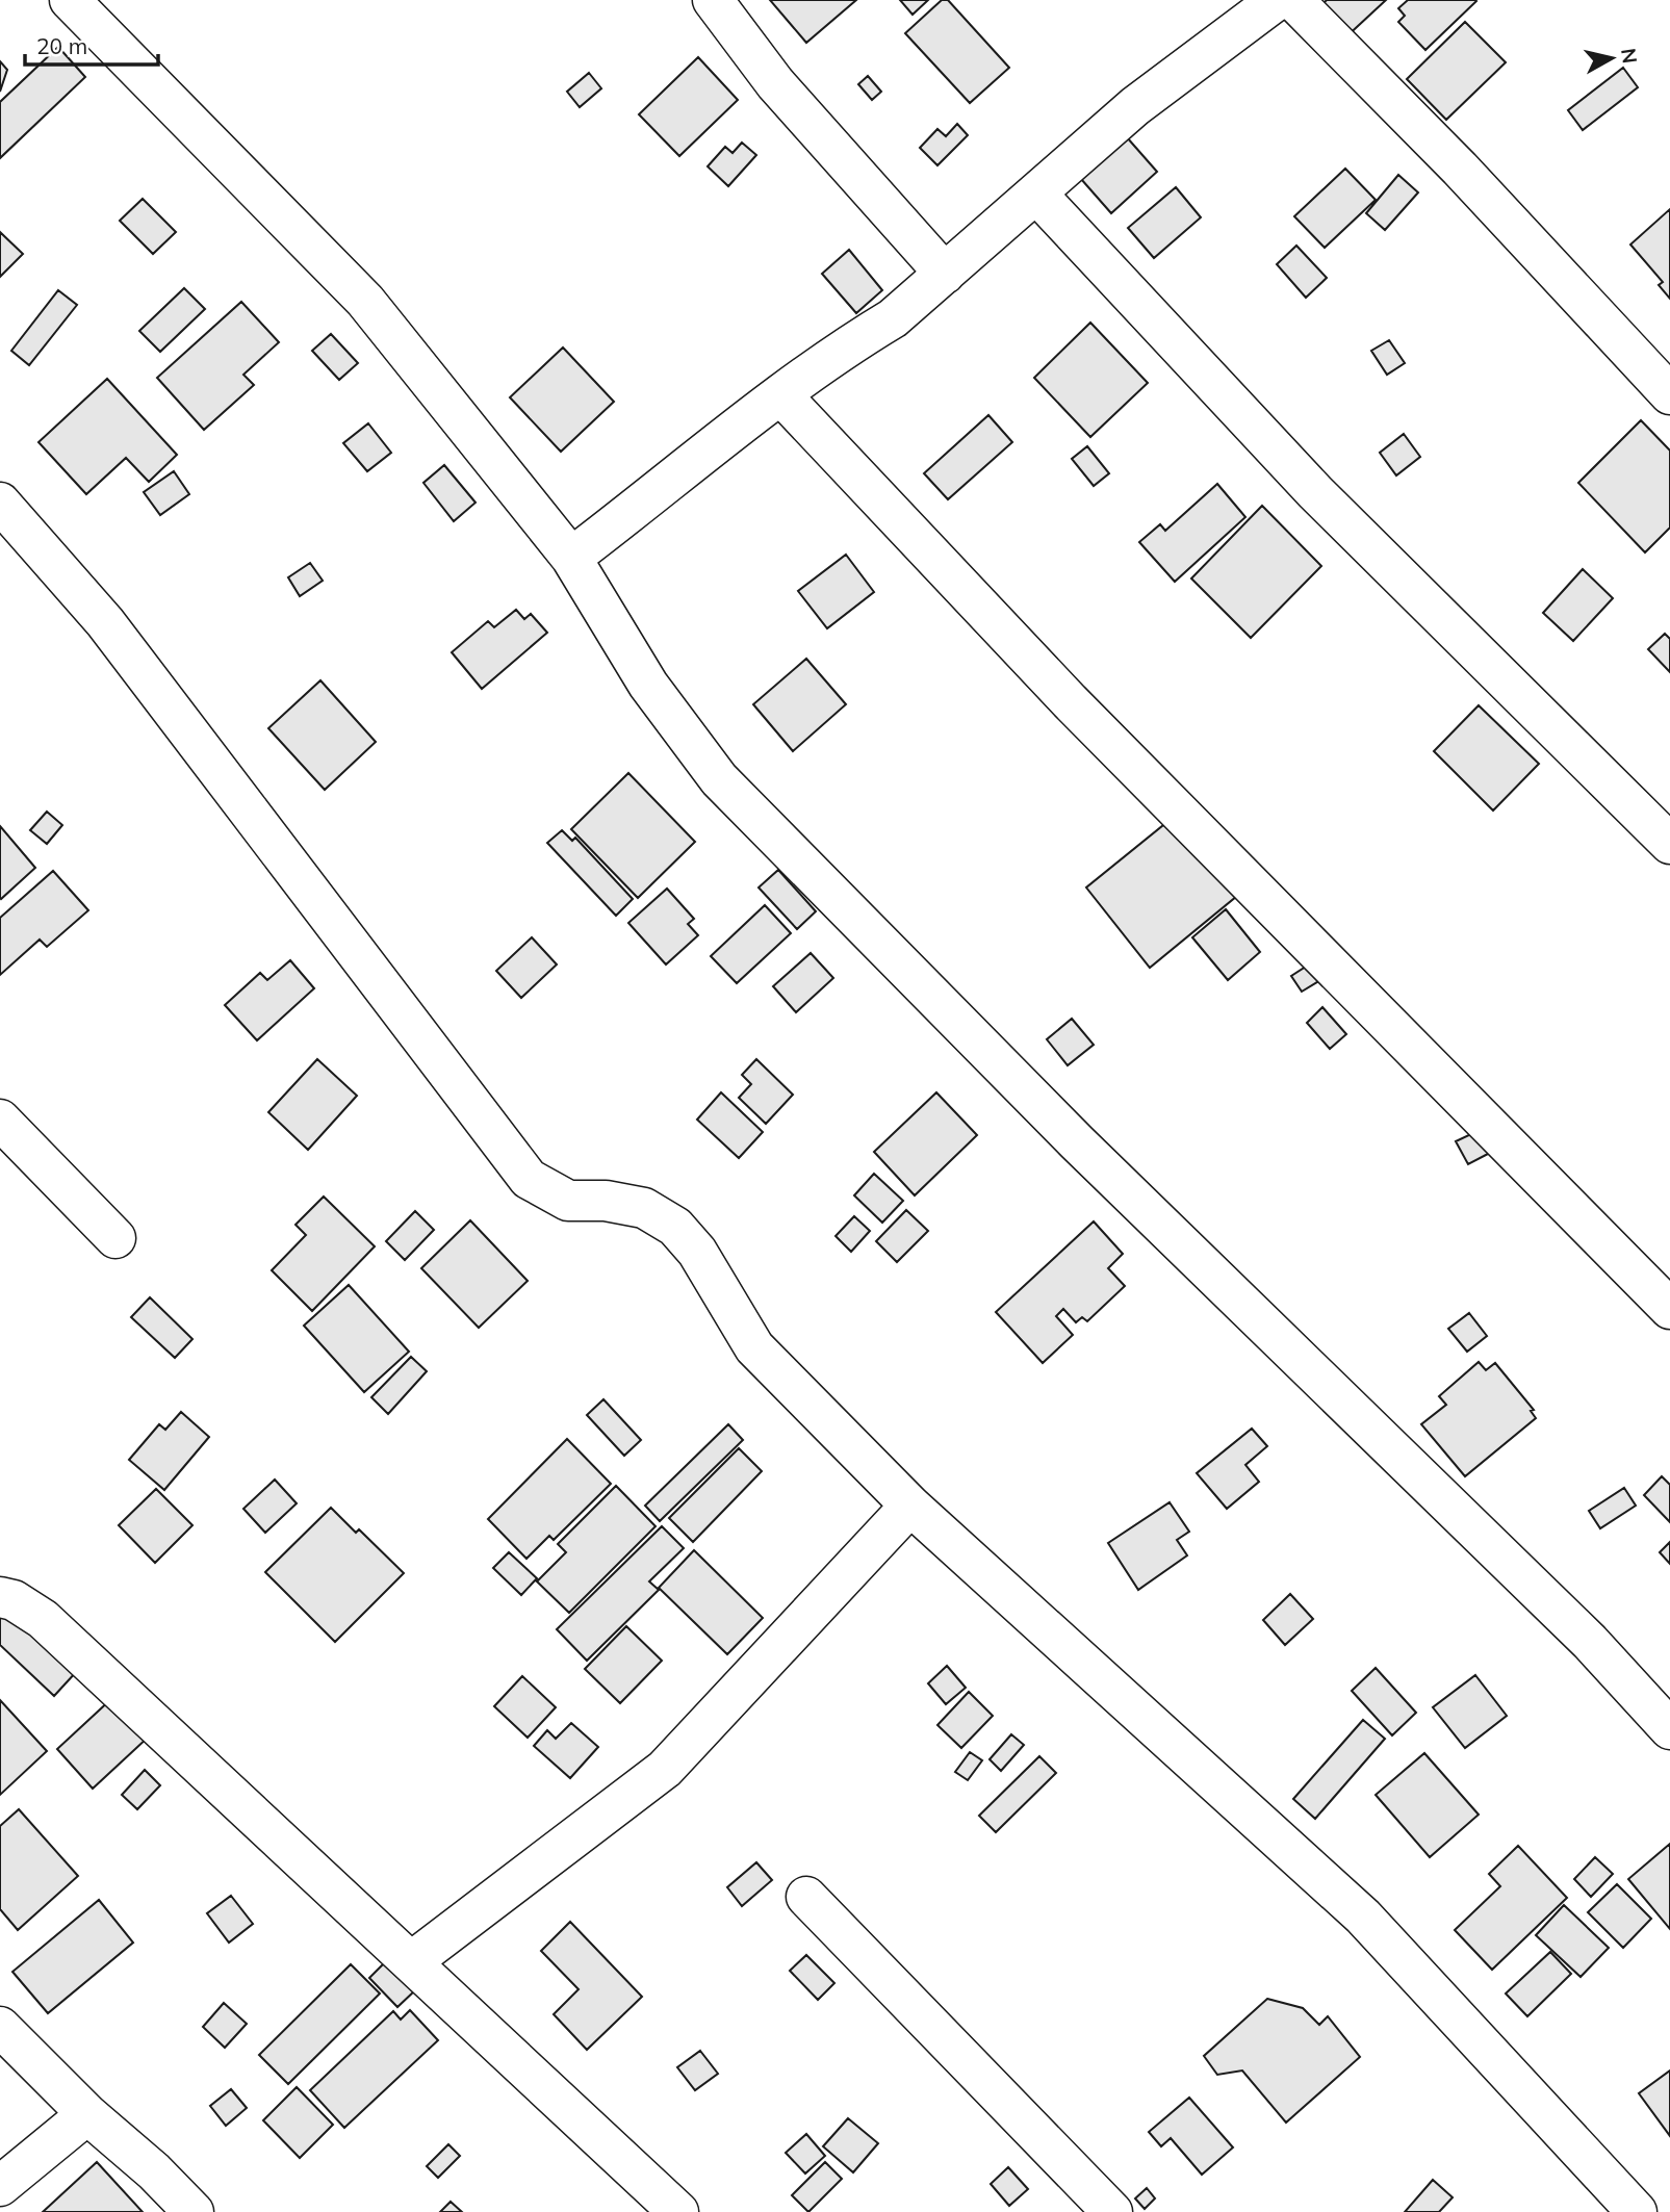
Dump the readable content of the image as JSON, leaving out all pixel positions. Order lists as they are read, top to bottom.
{
  "scale_bar": "20 m",
  "north": "right"
}
